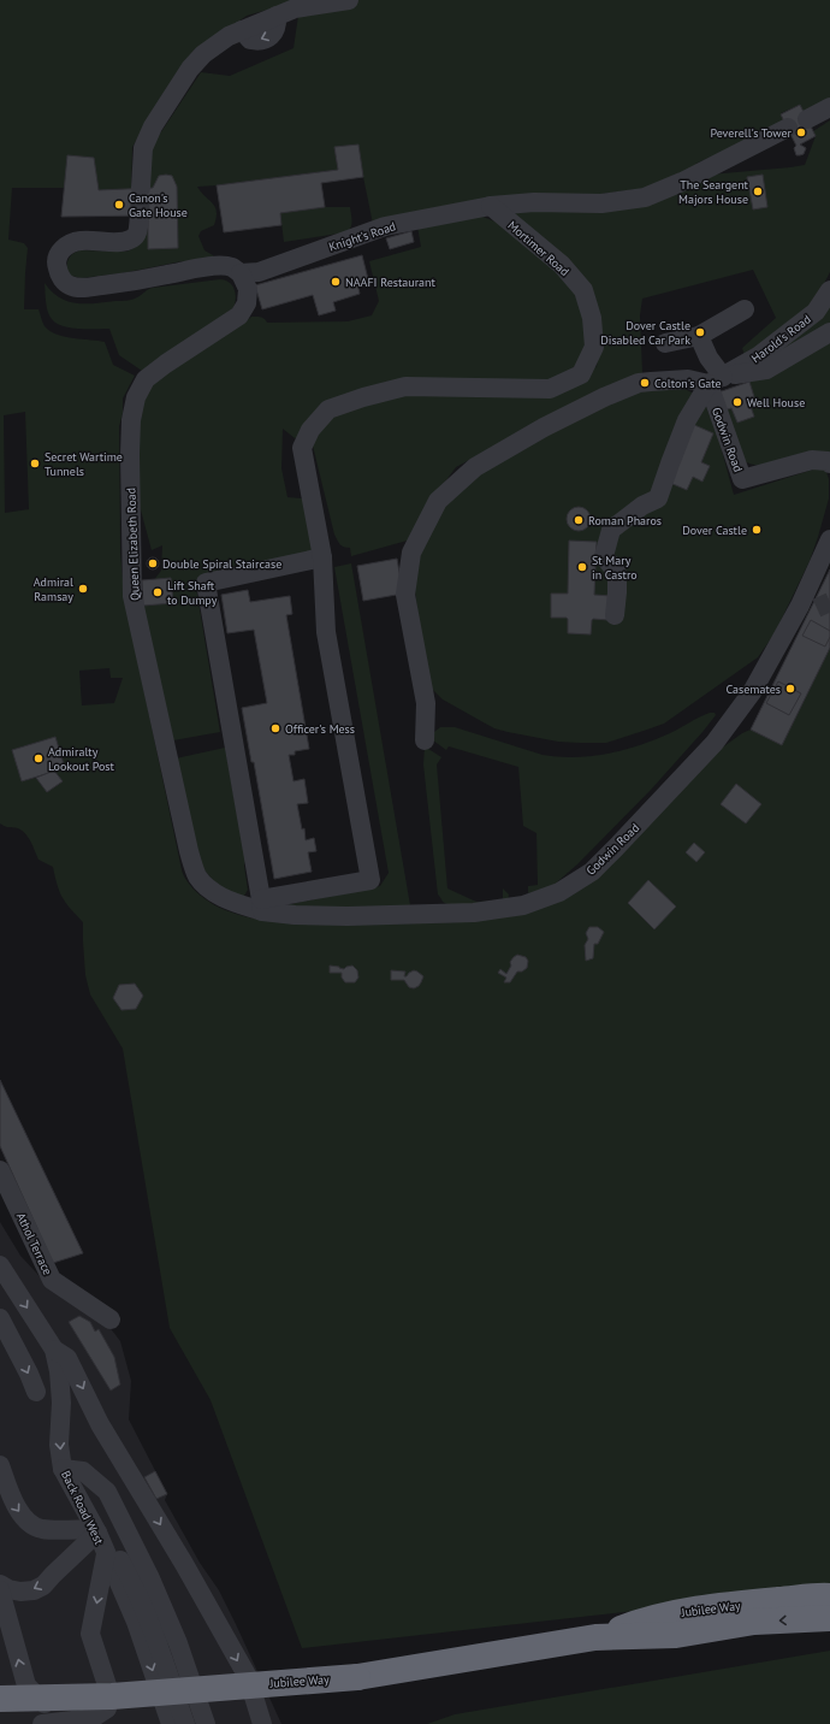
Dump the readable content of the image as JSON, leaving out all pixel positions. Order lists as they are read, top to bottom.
{
  "streets": {
    "highway": ["Jubilee Way"],
    "street": [
      "Knight's Road",
      "Mortimer Road",
      "Harold's Road",
      "Godwin Road",
      "Queen Elizabeth Road",
      "Athol Terrace",
      "Back Road West"
    ]
  },
  "crossings": [
    ["Knight's Road", "Mortimer Road"],
    ["Knight's Road", "Queen Elizabeth Road"],
    ["Mortimer Road", "Godwin Road"],
    ["Mortimer Road", "Queen Elizabeth Road"],
    ["Harold's Road", "Godwin Road"],
    ["Godwin Road", "Queen Elizabeth Road"]
  ],
  "places": [
    "Peverell's Tower",
    "The Seargent Majors House",
    "Canon's Gate House",
    "NAAFI Restaurant",
    "Dover Castle Disabled Car Park",
    "Colton's Gate",
    "Well House",
    "Secret Wartime Tunnels",
    "Roman Pharos",
    "Dover Castle",
    "Double Spiral Staircase",
    "St Mary in Castro",
    "Admiral Ramsay",
    "Lift Shaft to Dumpy",
    "Casemates",
    "Officer's Mess",
    "Admiralty Lookout Post"
  ]
}
